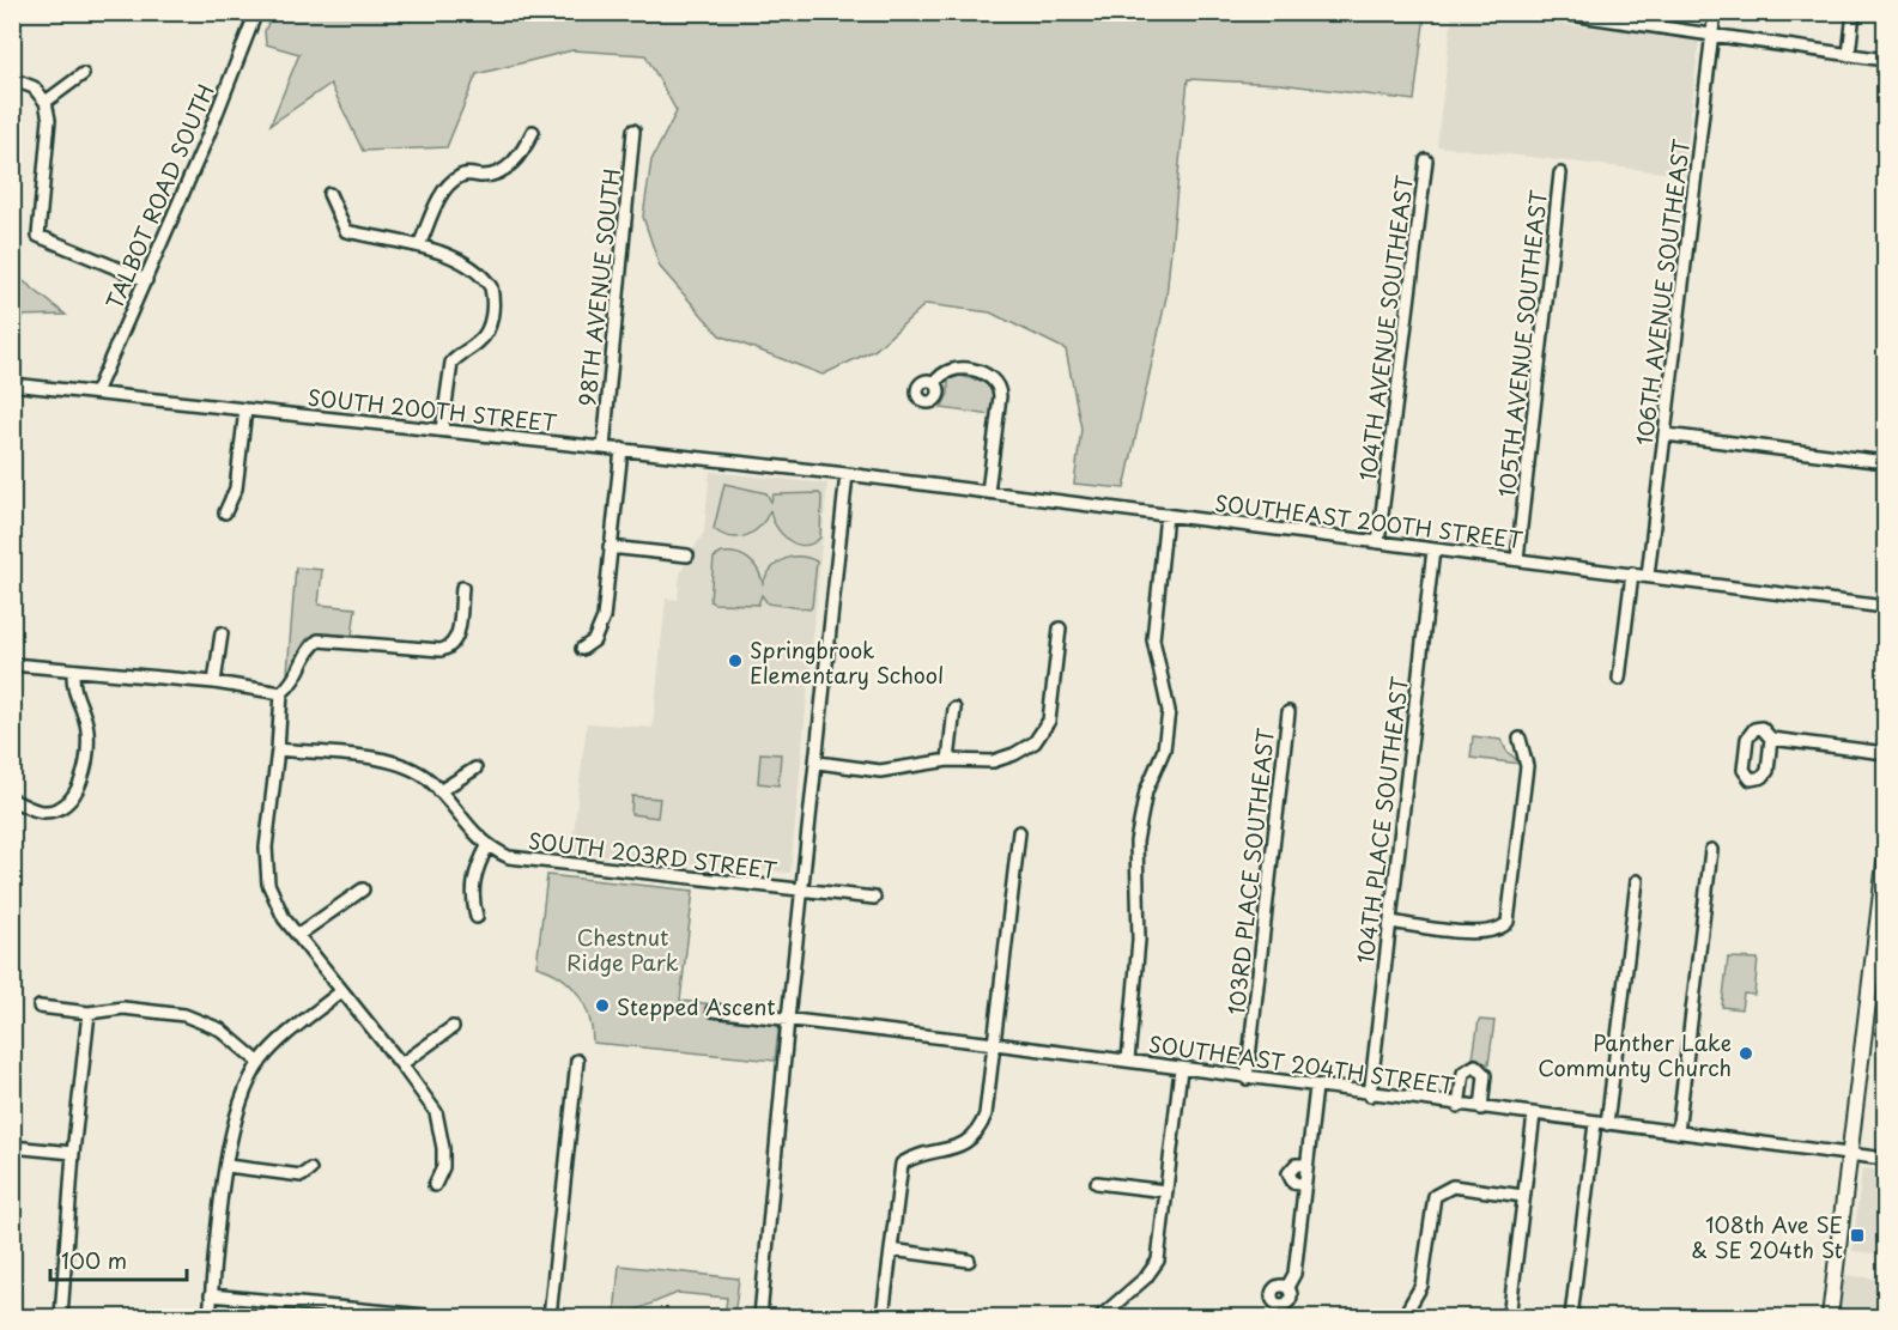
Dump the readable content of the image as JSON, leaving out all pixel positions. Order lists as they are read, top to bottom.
{
  "streets": {
    "street": [
      "TALBOT ROAD SOUTH",
      "98TH AVENUE SOUTH",
      "106TH AVENUE SOUTHEAST",
      "104TH AVENUE SOUTHEAST",
      "105TH AVENUE SOUTHEAST",
      "SOUTH 200TH STREET",
      "SOUTHEAST 200TH STREET",
      "104TH PLACE SOUTHEAST",
      "SOUTH 203RD STREET",
      "103RD PLACE SOUTHEAST",
      "SOUTHEAST 204TH STREET"
    ]
  },
  "crossings": [
    ["TALBOT ROAD SOUTH", "SOUTH 200TH STREET"],
    ["98TH AVENUE SOUTH", "SOUTH 200TH STREET"],
    ["106TH AVENUE SOUTHEAST", "SOUTHEAST 200TH STREET"],
    ["104TH AVENUE SOUTHEAST", "SOUTHEAST 200TH STREET"],
    ["105TH AVENUE SOUTHEAST", "SOUTHEAST 200TH STREET"],
    ["SOUTH 200TH STREET", "SOUTHEAST 200TH STREET"],
    ["SOUTHEAST 200TH STREET", "104TH PLACE SOUTHEAST"],
    ["104TH PLACE SOUTHEAST", "SOUTHEAST 204TH STREET"],
    ["103RD PLACE SOUTHEAST", "SOUTHEAST 204TH STREET"]
  ],
  "parks": ["Chestnut Ridge Park"],
  "places": {
    "other": ["Springbrook Elementary School", "Stepped Ascent", "Panther Lake Communty Church"],
    "transit": ["108th Ave SE & SE 204th St"]
  },
  "scale_bar": "100 m"
}
